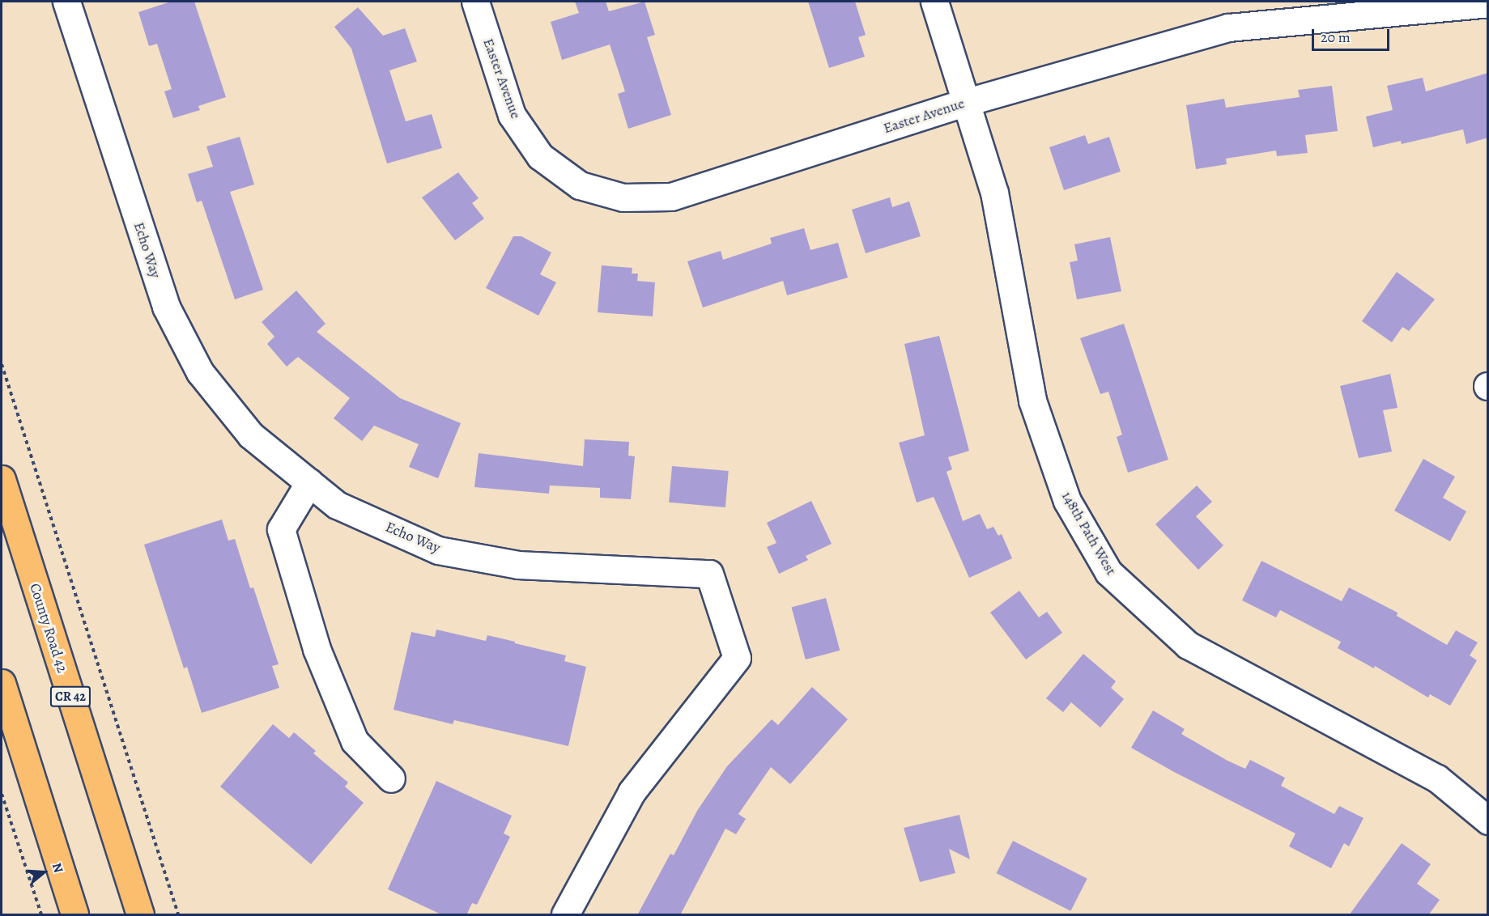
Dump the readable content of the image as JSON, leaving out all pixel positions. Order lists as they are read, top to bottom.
{
  "streets": {
    "highway": ["County Road 42", "CR 42"],
    "street": ["Easter Avenue", "Echo Way", "148th Path West"]
  },
  "crossings": [
    ["Easter Avenue", "148th Path West"]
  ],
  "scale_bar": "20 m",
  "north": "right"
}
